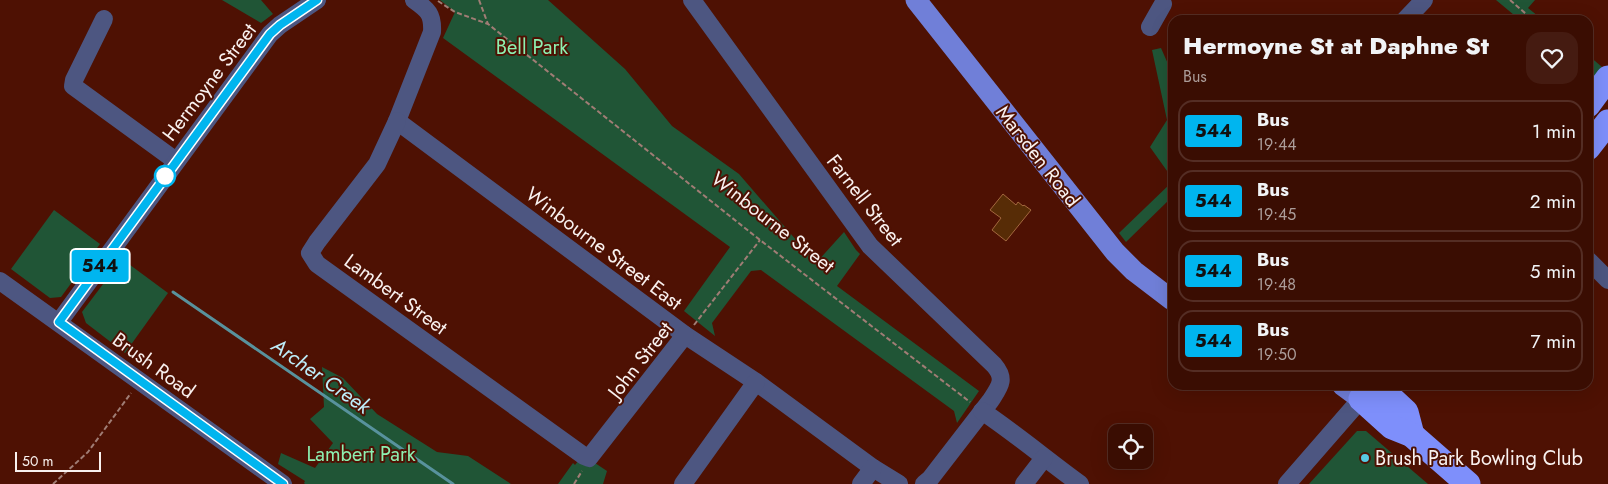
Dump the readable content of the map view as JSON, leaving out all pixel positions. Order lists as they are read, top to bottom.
{
  "streets": {
    "main road": ["Marsden Road"],
    "street": [
      "Hermoyne Street",
      "Farnell Street",
      "Winbourne Street East",
      "Lambert Street",
      "John Street",
      "Brush Road"
    ],
    "path": ["Winbourne Street"]
  },
  "crossings": [
    ["Hermoyne Street", "Brush Road"],
    ["Farnell Street", "Winbourne Street"],
    ["Winbourne Street", "John Street"],
    ["Winbourne Street East", "Lambert Street"],
    ["Winbourne Street East", "John Street"],
    ["Lambert Street", "John Street"]
  ],
  "water": ["Archer Creek"],
  "parks": ["Bell Park", "Lambert Park"],
  "places": ["Brush Park Bowling Club"],
  "lines": ["bus line 544"],
  "scale_bar": "50 m",
  "page": {
    "on_map": "544",
    "heading": ["Hermoyne St at Daphne St", "Bus"],
    "list": [
      {
        "mark": "544",
        "name": "Bus",
        "note": "19:44",
        "value": "1 min"
      },
      {
        "mark": "544",
        "name": "Bus",
        "note": "19:45",
        "value": "2 min"
      },
      {
        "mark": "544",
        "name": "Bus",
        "note": "19:48",
        "value": "5 min"
      },
      {
        "mark": "544",
        "name": "Bus",
        "note": "19:50",
        "value": "7 min"
      }
    ],
    "scale": "50 m"
  }
}
